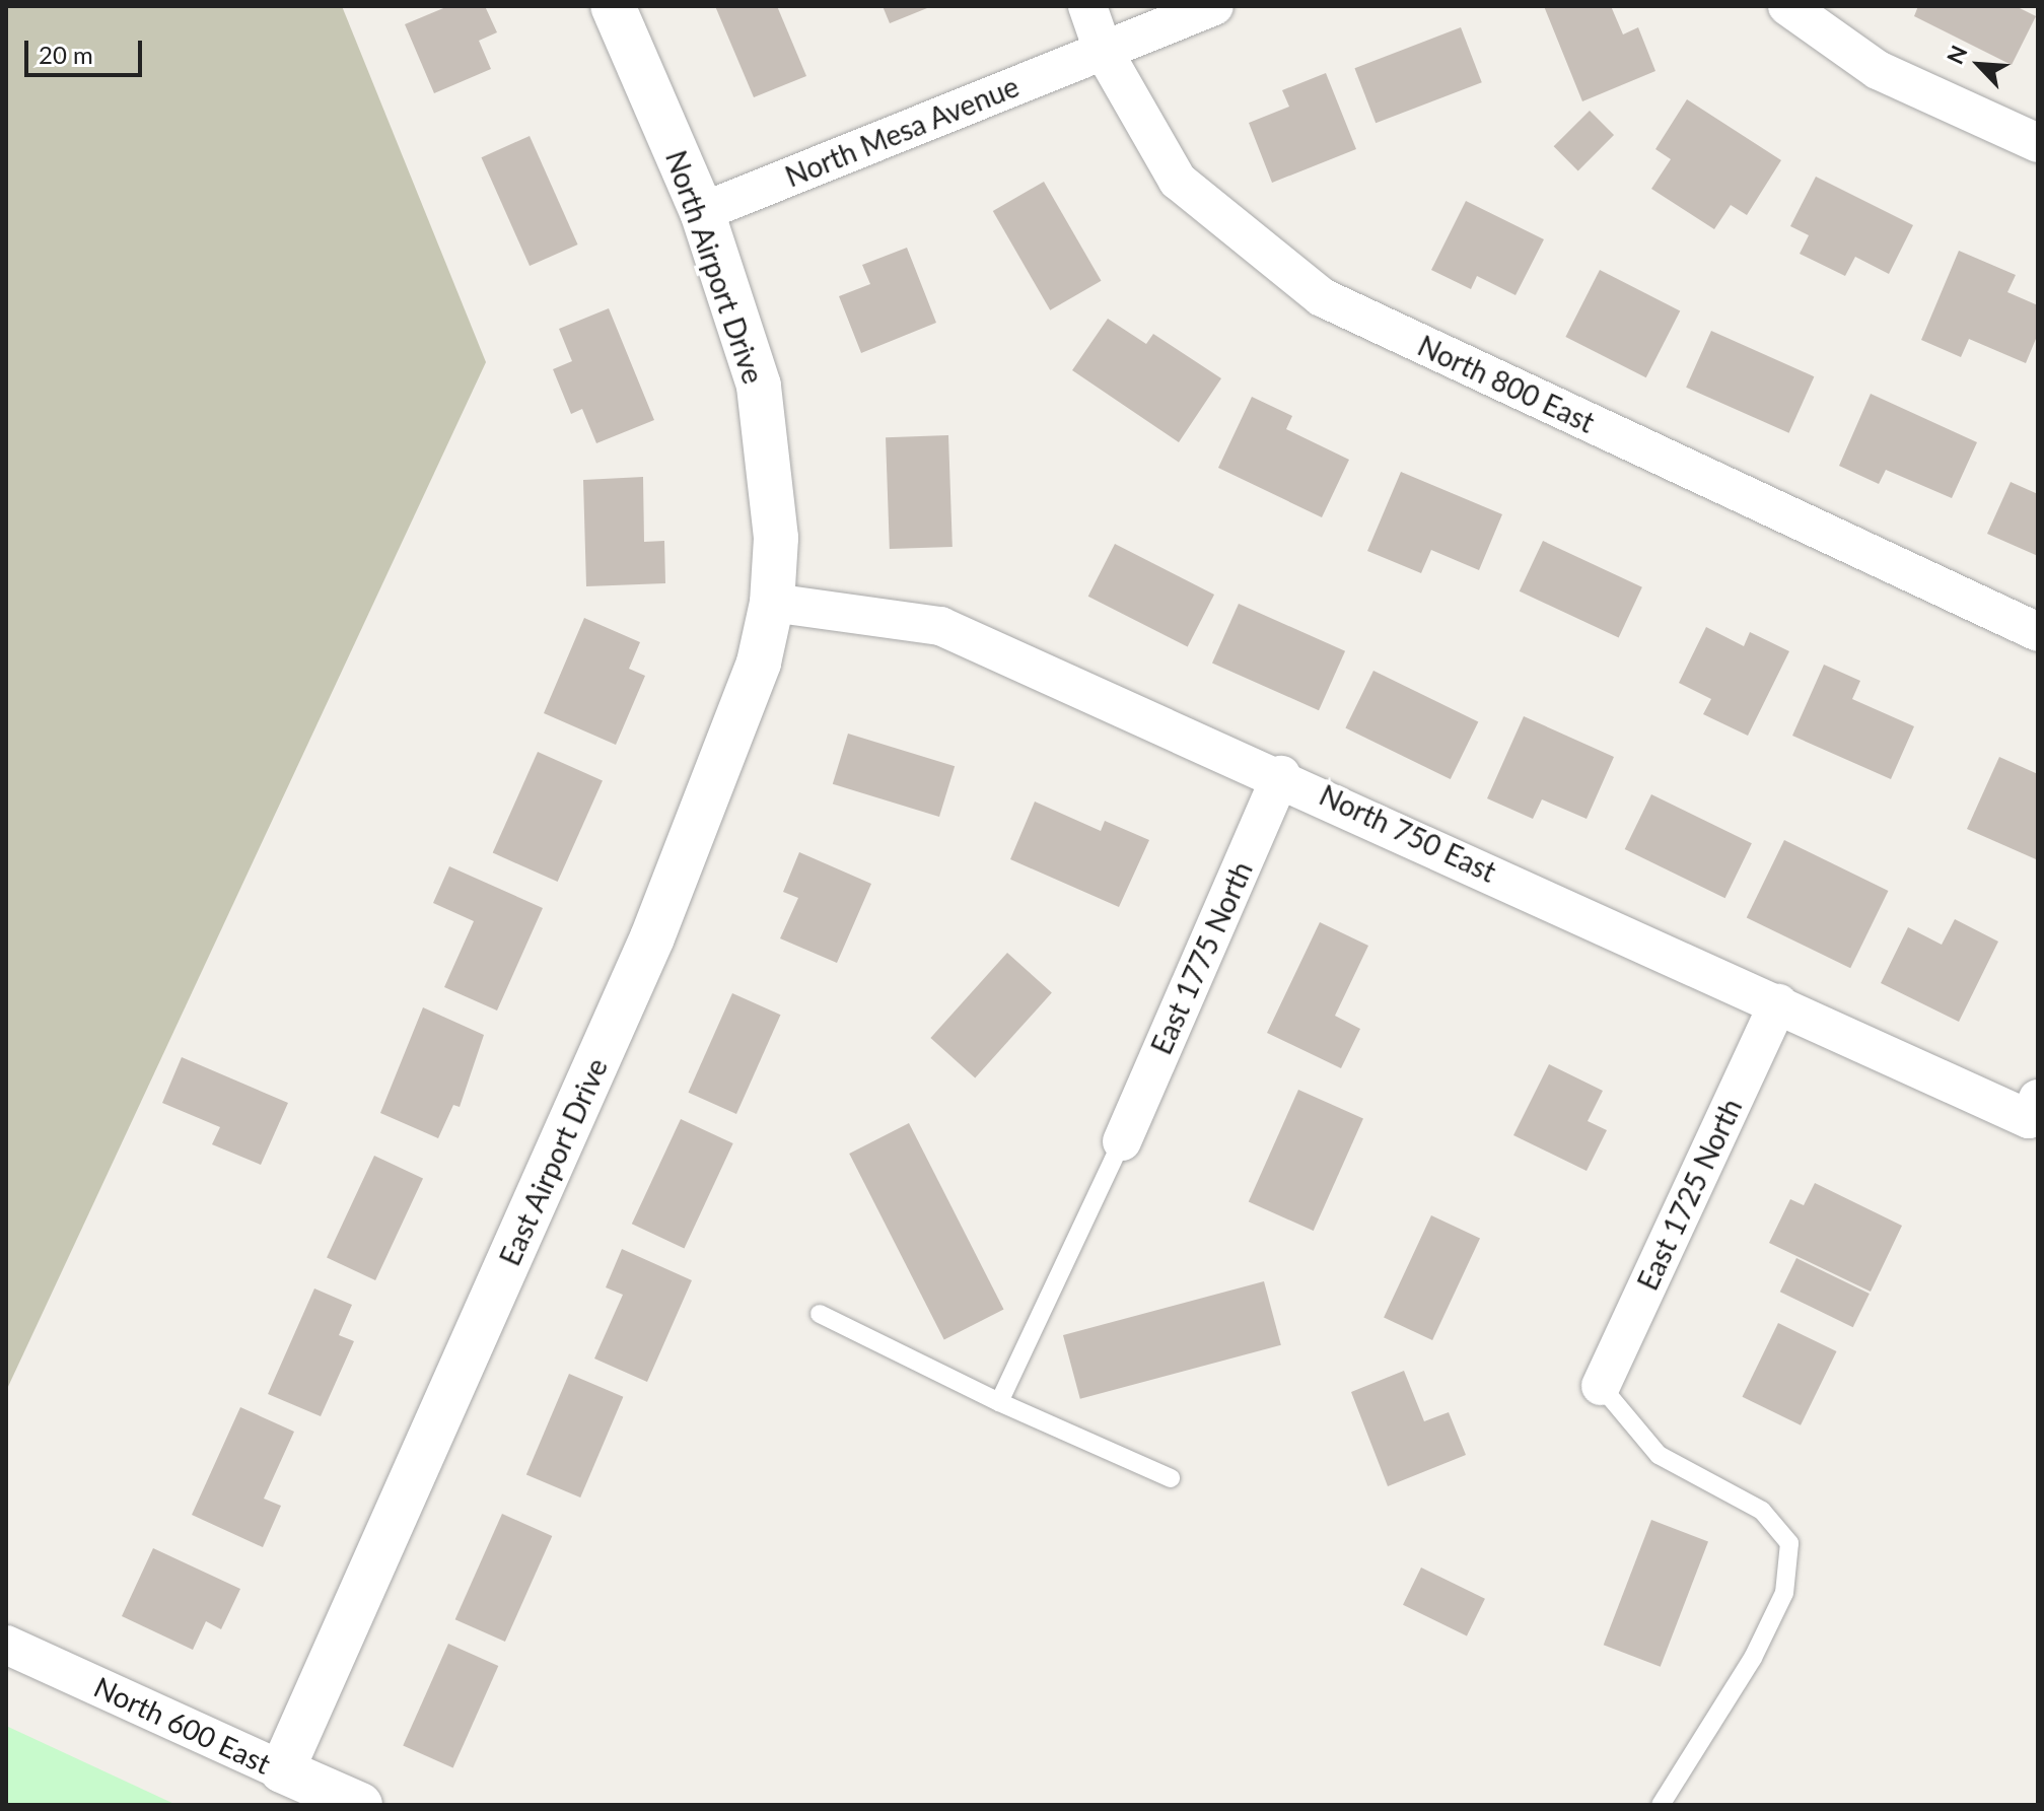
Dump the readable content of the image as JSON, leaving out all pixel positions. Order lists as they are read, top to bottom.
{
  "streets": {
    "street": [
      "North Mesa Avenue",
      "North Airport Drive",
      "North 800 East",
      "North 750 East",
      "East 1775 North",
      "East Airport Drive",
      "East 1725 North",
      "North 600 East"
    ]
  },
  "crossings": [
    ["North Mesa Avenue", "North Airport Drive"],
    ["North Mesa Avenue", "North 800 East"],
    ["North Airport Drive", "East Airport Drive"],
    ["North 750 East", "East 1775 North"],
    ["North 750 East", "East Airport Drive"],
    ["North 750 East", "East 1725 North"],
    ["East Airport Drive", "North 600 East"]
  ],
  "scale_bar": "20 m",
  "north": "top left"
}
